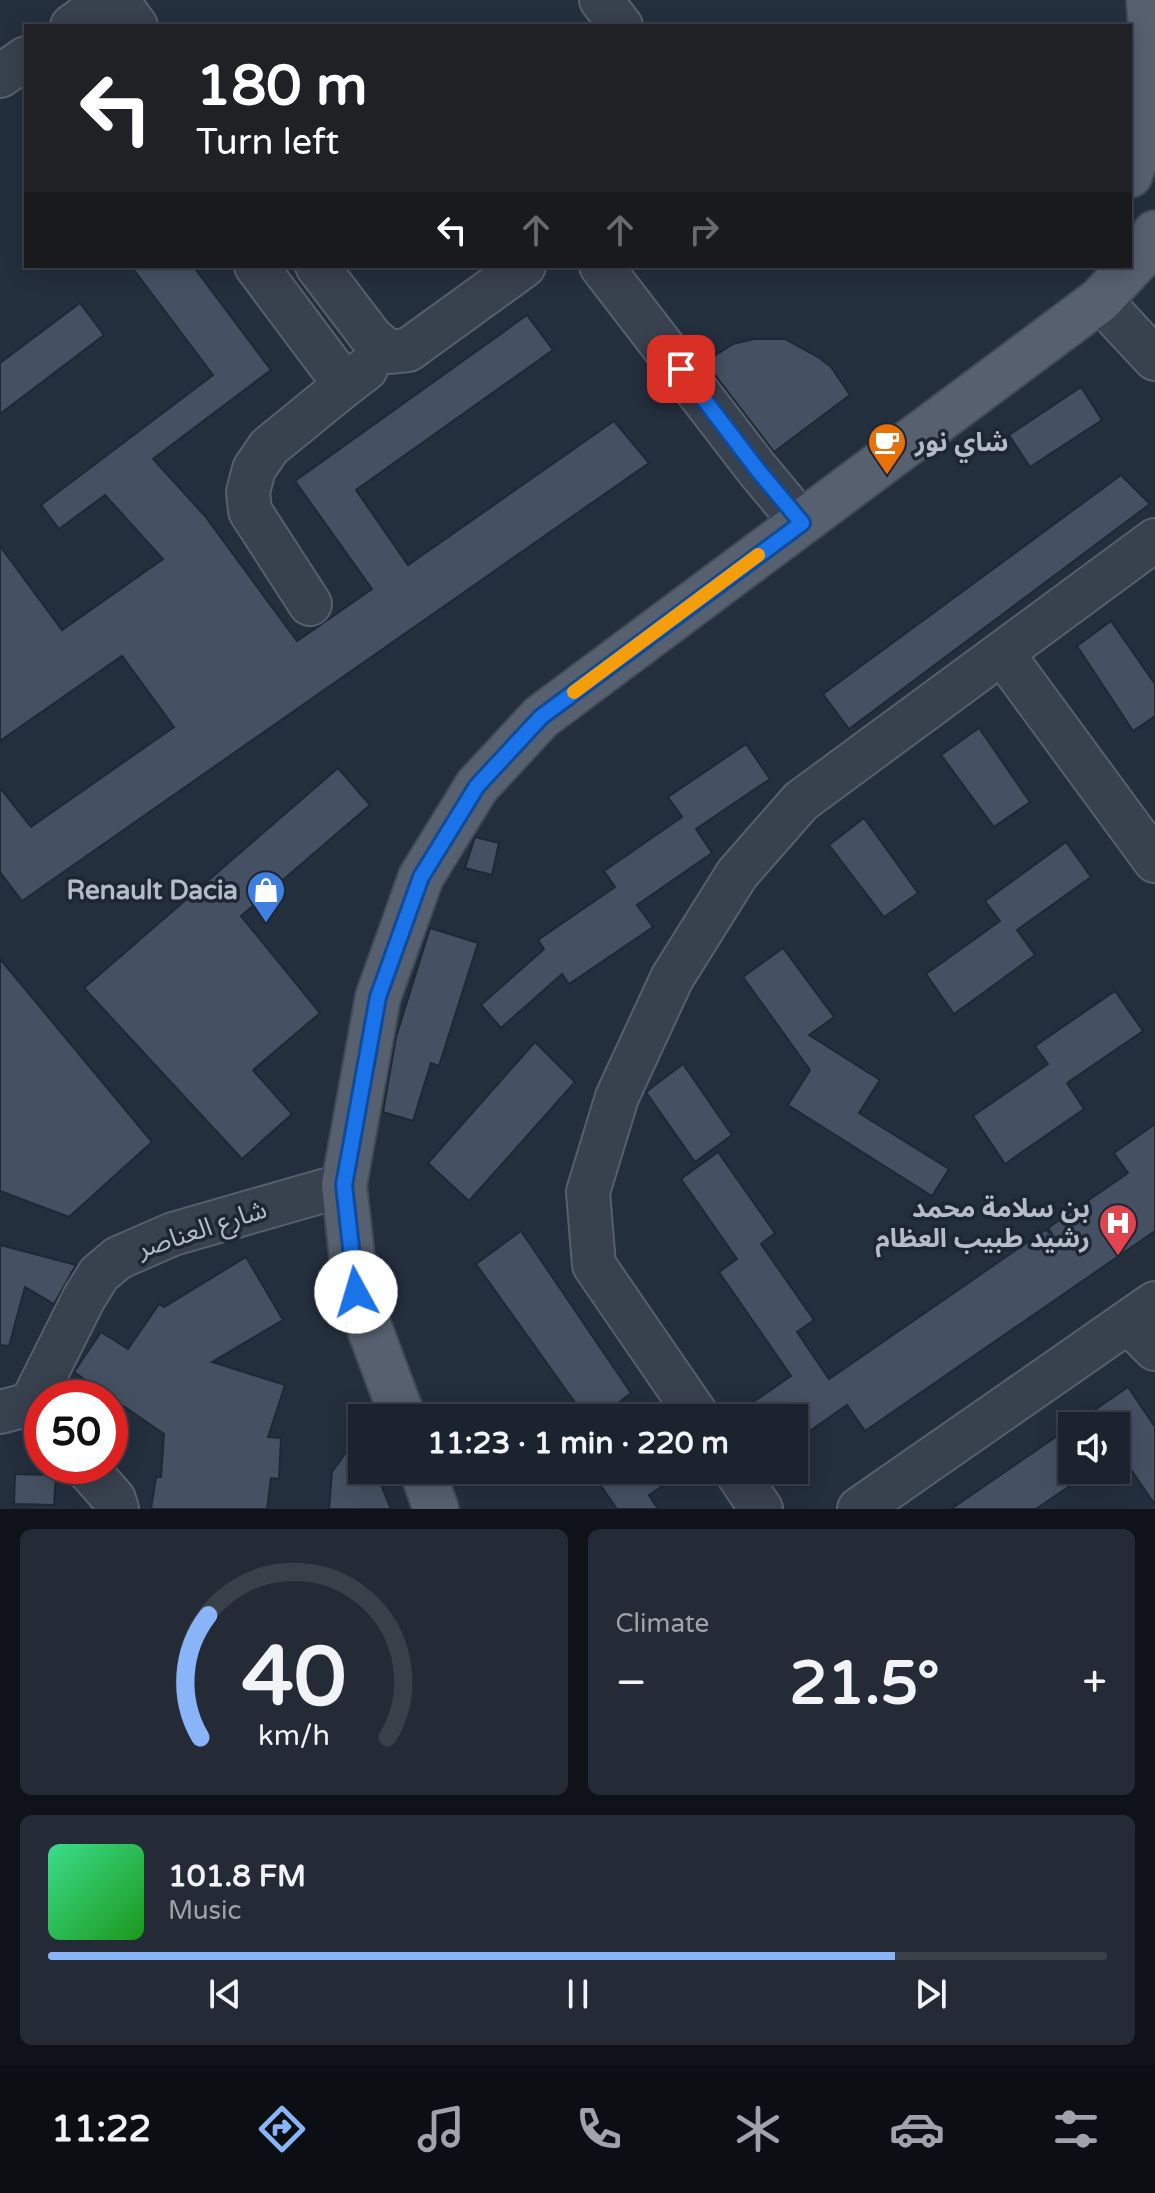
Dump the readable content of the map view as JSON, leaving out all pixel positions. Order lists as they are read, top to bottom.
{
  "streets": {
    "street": ["شارع العناصر"]
  },
  "places": {
    "cafe": ["شاي نور"],
    "shop": ["Renault Dacia"],
    "hospital": ["بن سلامة محمد رشيد طبيب العظام"]
  },
  "page": {
    "turn": ["180 m", "Turn left"],
    "limit": "50",
    "trip": "11:23 · 1 min · 220 m",
    "tile": "Climate",
    "heat": ["−", "21.5°", "+"],
    "song": ["101.8 FM", "Music"],
    "tabs": "11:22",
    "gauge": ["40", "km/h"]
  }
}
